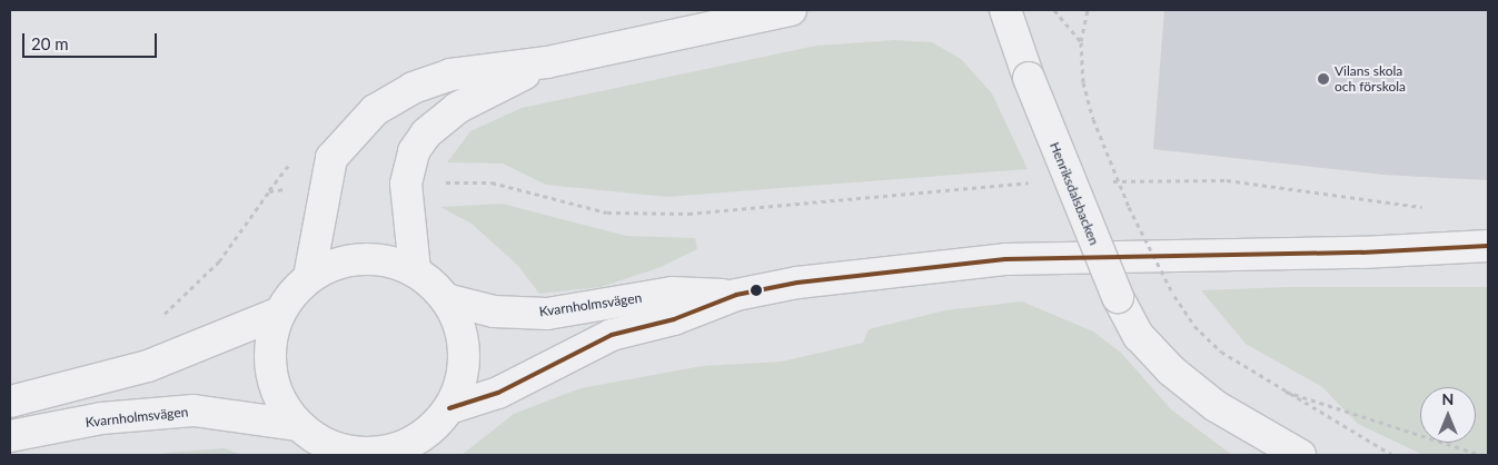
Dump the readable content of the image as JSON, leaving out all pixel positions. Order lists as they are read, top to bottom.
{
  "streets": {
    "street": ["Henriksdalsbacken", "Kvarnholmsvägen"]
  },
  "places": ["Vilans skola och förskola"],
  "scale_bar": "20 m",
  "north": "top"
}
